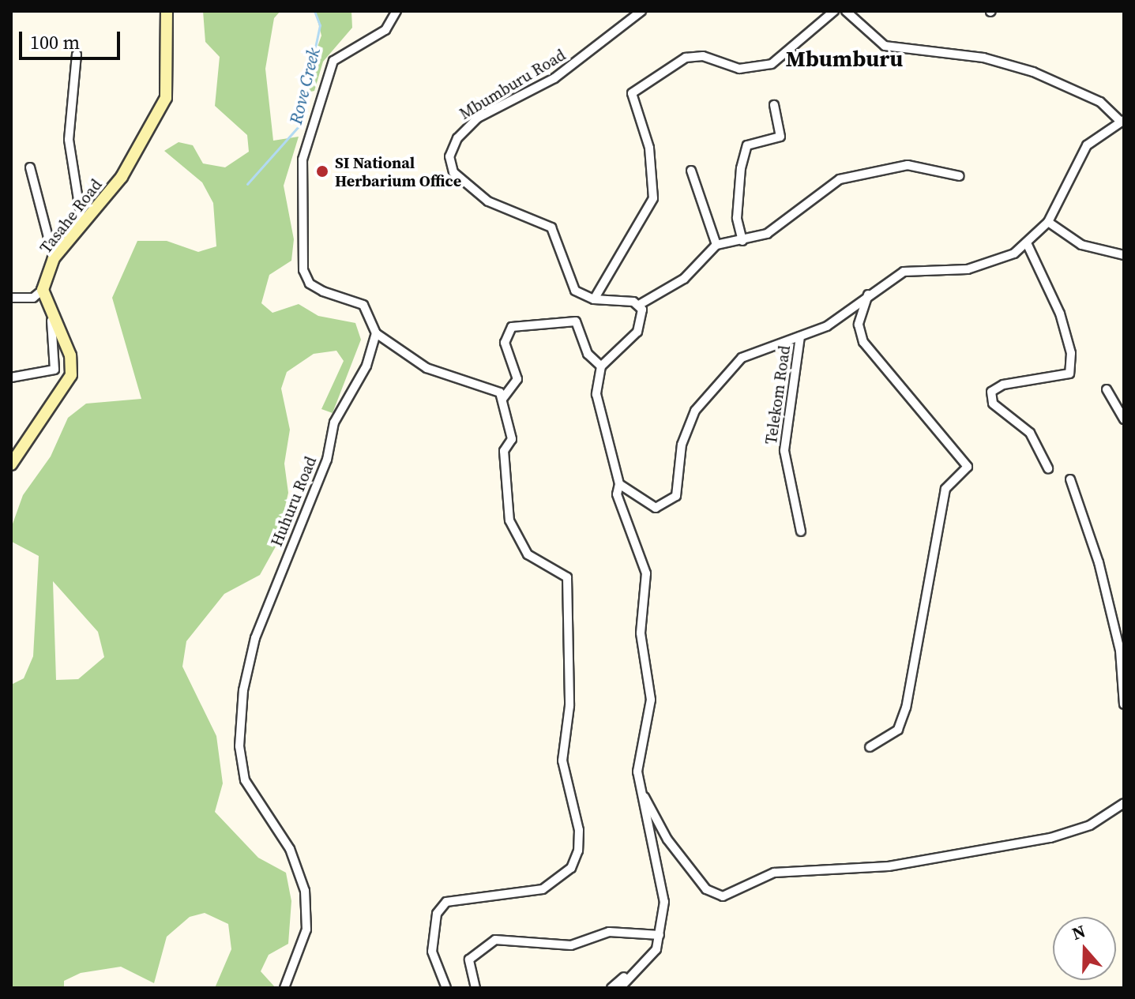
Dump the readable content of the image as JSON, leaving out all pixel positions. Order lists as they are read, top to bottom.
{
  "streets": {
    "street": [
      "Mbumburu Road",
      "Tasahe Road",
      "Telekom Road",
      "Huhuru Road"
    ]
  },
  "districts": ["Mbumburu"],
  "water": ["Rove Creek"],
  "places": ["SI National Herbarium Office"],
  "scale_bar": "100 m",
  "north": "top"
}
